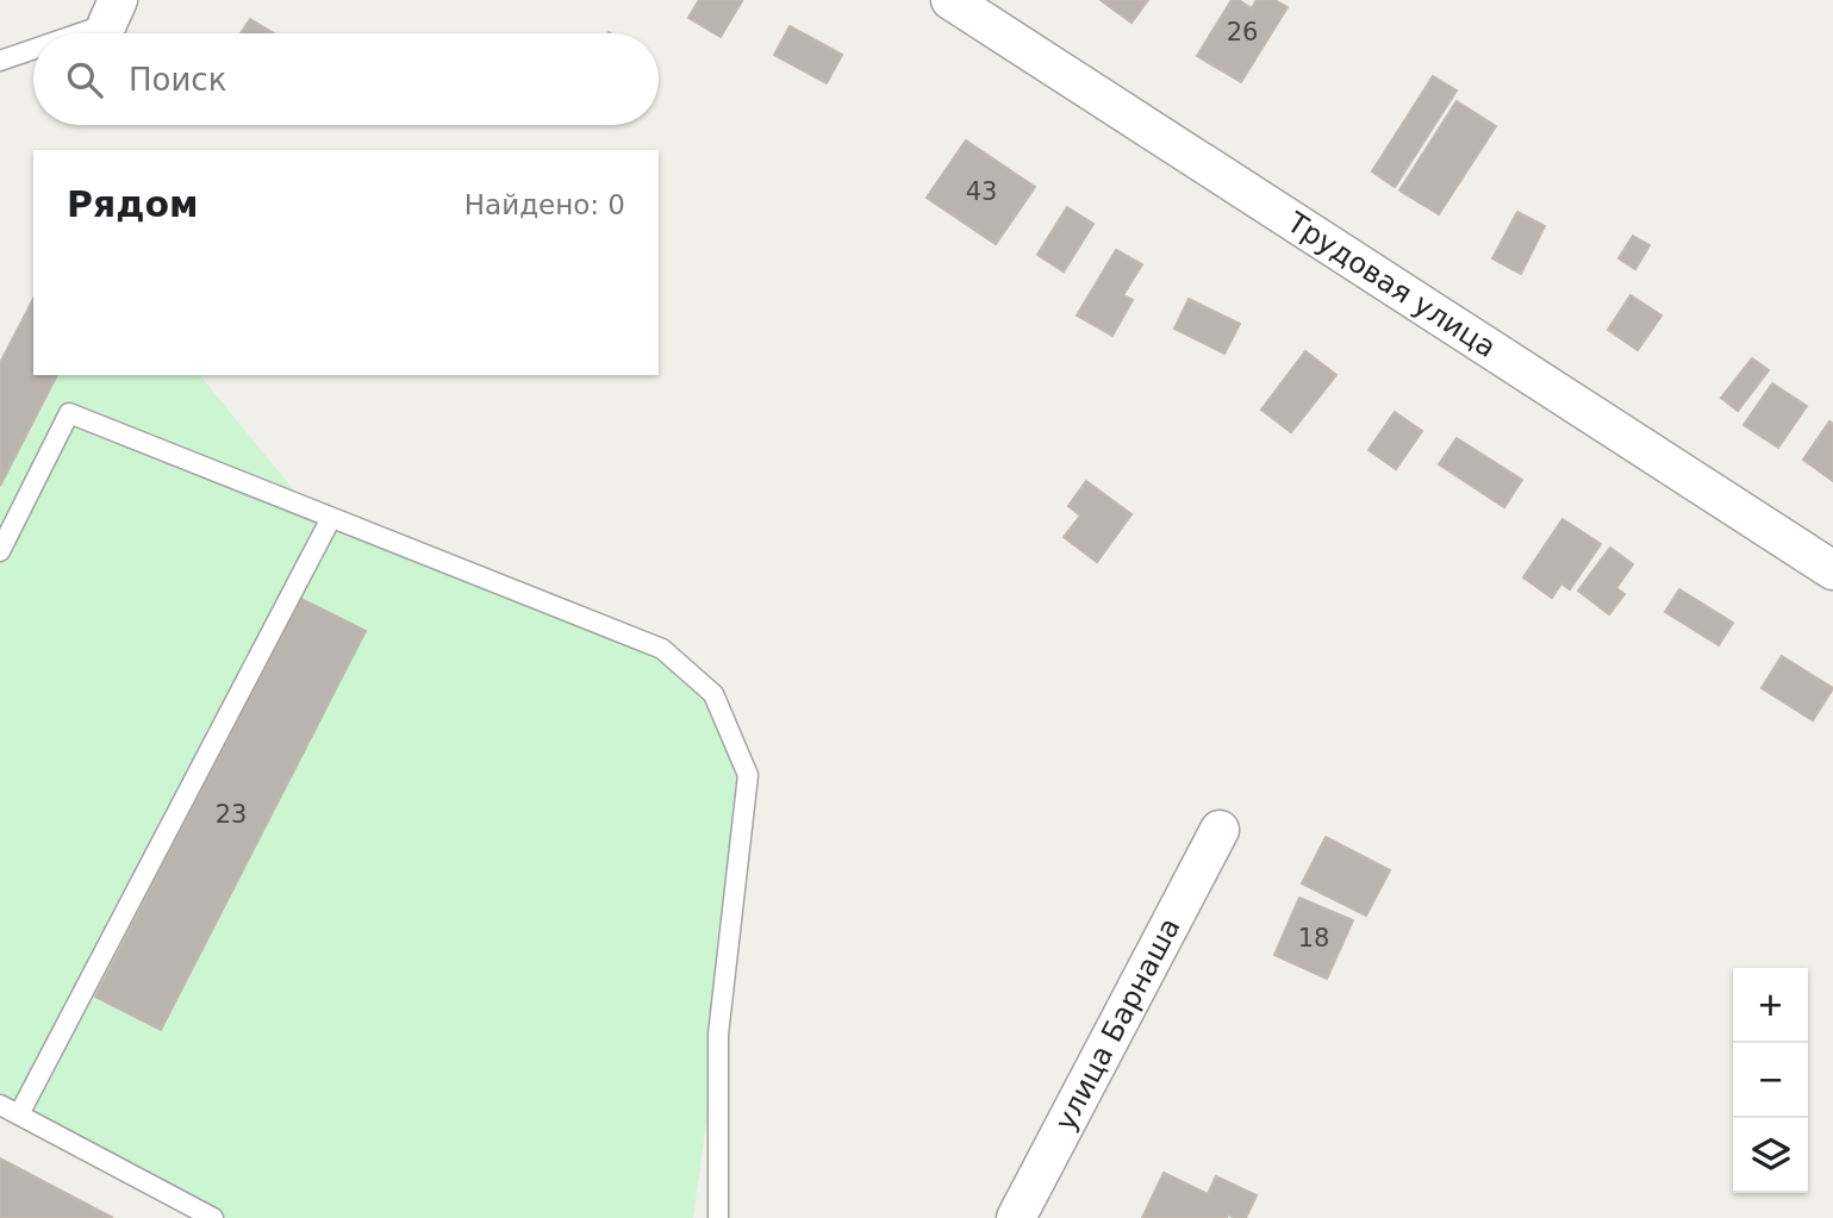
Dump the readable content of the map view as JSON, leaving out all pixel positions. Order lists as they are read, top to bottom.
{
  "streets": {
    "street": ["Трудовая улица", "улица Барнаша"]
  },
  "house_numbers": [
    "26",
    "43",
    "23",
    "18"
  ],
  "page": {
    "search": "Поиск",
    "heading": ["Рядом", "Найдено: 0"],
    "map_buttons": ["+", "−"]
  }
}
